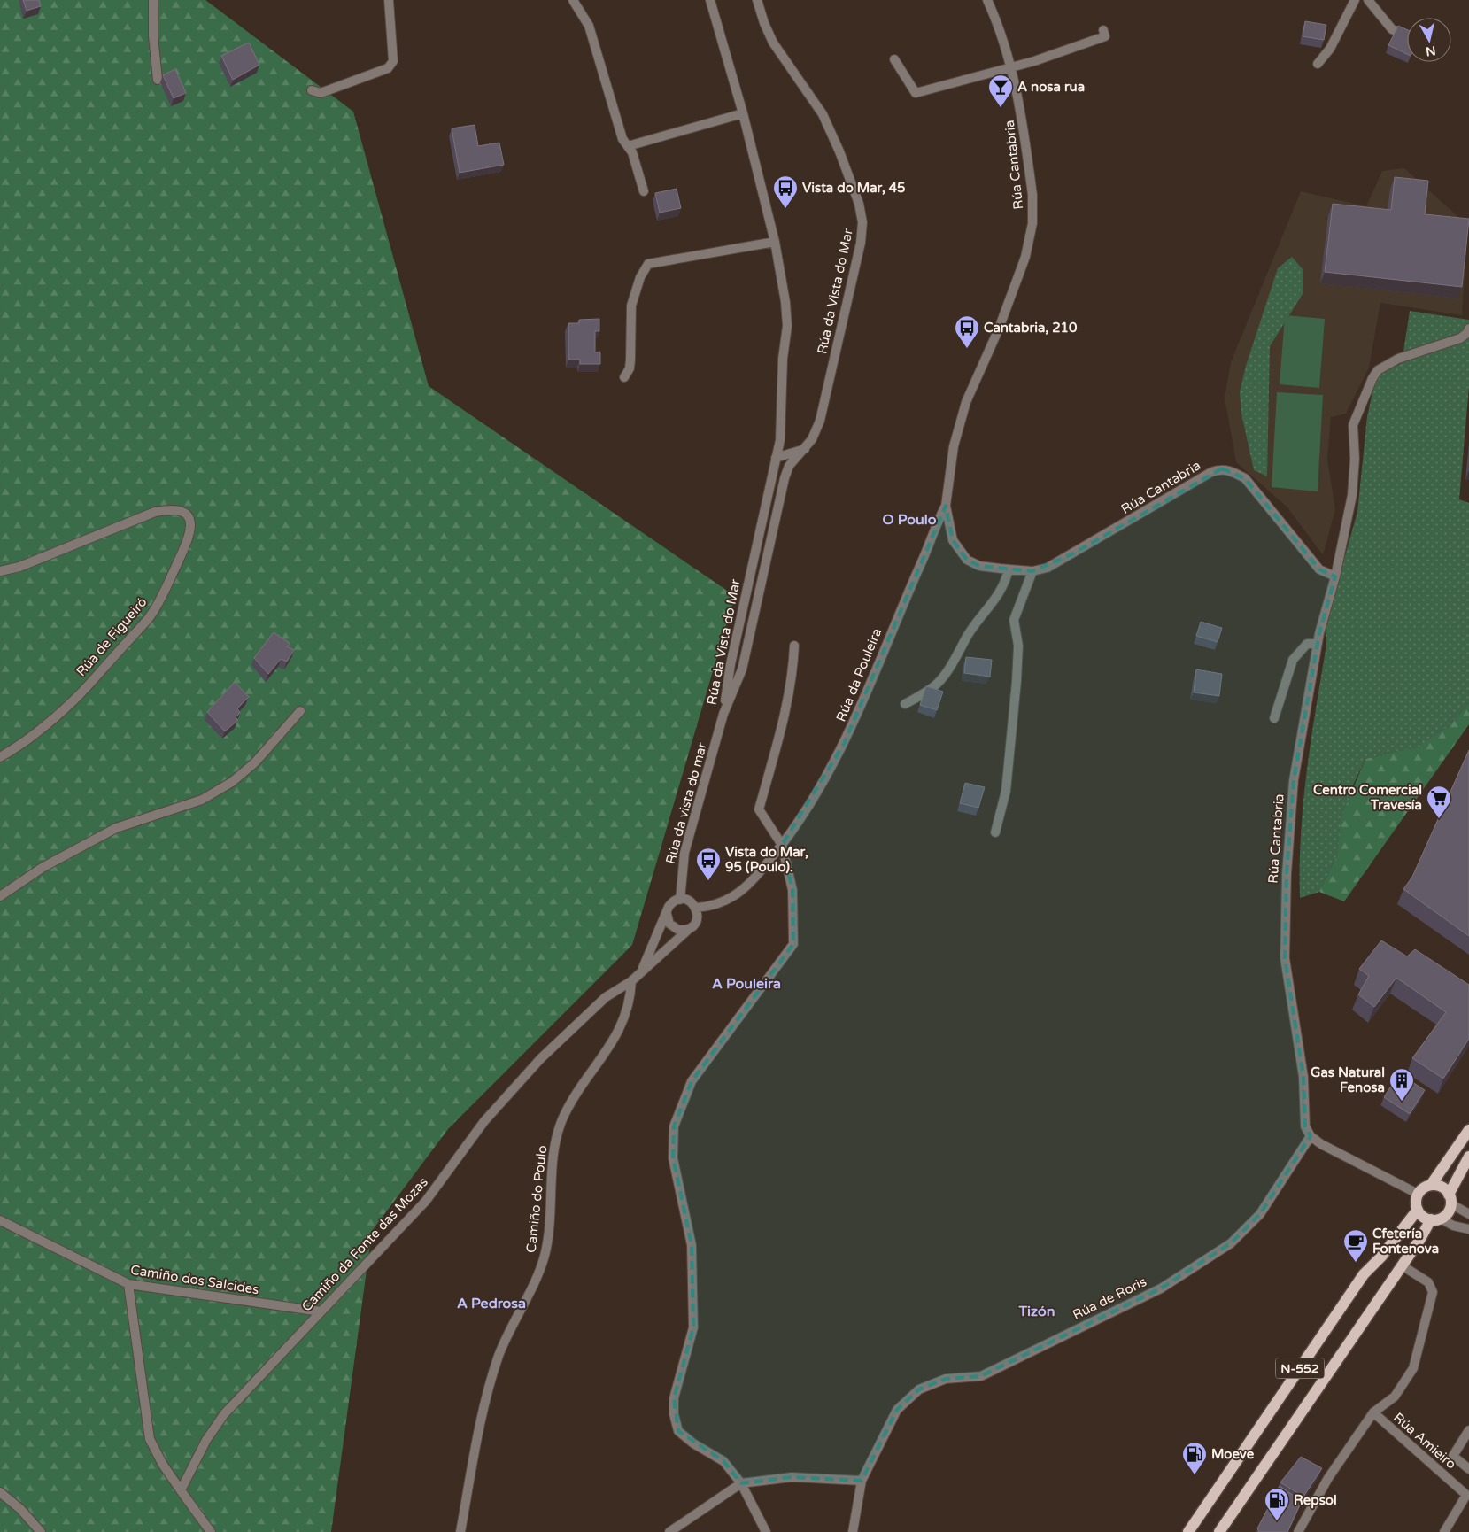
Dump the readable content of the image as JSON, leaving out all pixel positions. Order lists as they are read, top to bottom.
{
  "streets": {
    "main road": ["N-552"],
    "street": [
      "Rúa Cantabria",
      "Rúa da Vista do Mar",
      "Rúa de Figueiró",
      "Rúa da Pouleira",
      "Rúa da vista do mar",
      "Camiño do Poulo",
      "Camiño da Fonte das Mozas",
      "Camiño dos Salcides",
      "Rúa de Roris",
      "Rúa Amieiro"
    ]
  },
  "crossings": [
    ["Rúa Cantabria", "Rúa da Pouleira"],
    ["Rúa Cantabria", "Rúa de Roris"],
    ["Rúa da Vista do Mar", "Rúa da vista do mar"],
    ["Rúa da Pouleira", "Rúa da vista do mar"],
    ["Rúa da Pouleira", "Camiño da Fonte das Mozas"],
    ["Rúa da vista do mar", "Camiño da Fonte das Mozas"],
    ["Camiño do Poulo", "Camiño da Fonte das Mozas"],
    ["Camiño da Fonte das Mozas", "Camiño dos Salcides"],
    ["N-552", "Rúa Amieiro"]
  ],
  "districts": [
    "O Poulo",
    "A Pouleira",
    "A Pedrosa",
    "Tizón"
  ],
  "places": {
    "bar": ["A nosa rua"],
    "bus stop": ["Vista do Mar, 45", "Cantabria, 210", "Vista do Mar, 95 (Poulo)."],
    "supermarket": ["Centro Comercial Travesía"],
    "building": ["Gas Natural Fenosa"],
    "cafe": ["Cfetería Fontenova"],
    "fuel station": ["Moeve", "Repsol"]
  },
  "north": "bottom"
}
